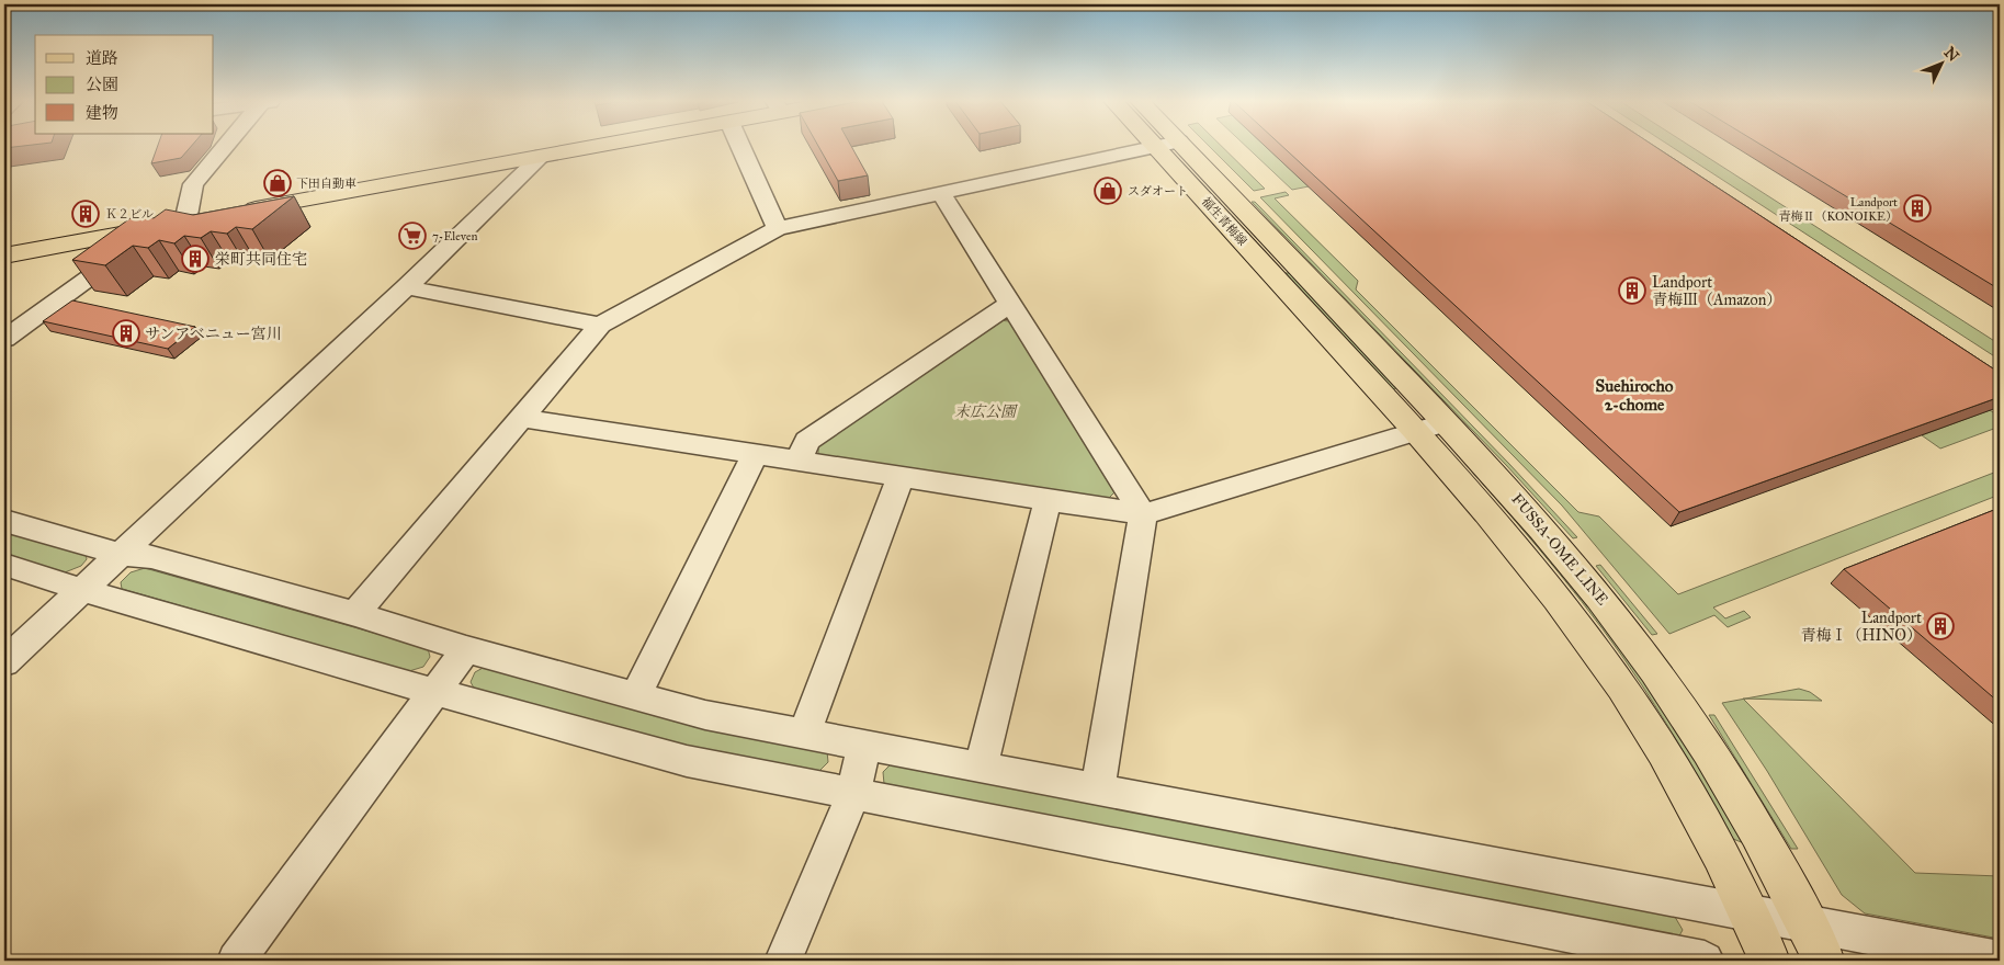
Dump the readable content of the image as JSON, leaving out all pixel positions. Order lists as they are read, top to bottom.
{
  "streets": {
    "main road": ["福生青梅線", "FUSSA-OME LINE"]
  },
  "crossings": [
    ["福生青梅線", "FUSSA-OME LINE"]
  ],
  "districts": ["Suehirocho 2-chome"],
  "parks": ["末広公園"],
  "places": {
    "shop": ["下田自動車", "スダオート"],
    "building": [
      "Landport 青梅Ⅱ（KONOIKE）",
      "Ｋ２ビル",
      "栄町共同住宅",
      "Landport 青梅Ⅲ（Amazon）",
      "サンアベニュー宮川",
      "Landport 青梅Ⅰ（HINO）"
    ],
    "supermarket": ["7-Eleven"]
  },
  "legend": ["道路", "公園", "建物"],
  "north": "top right"
}
